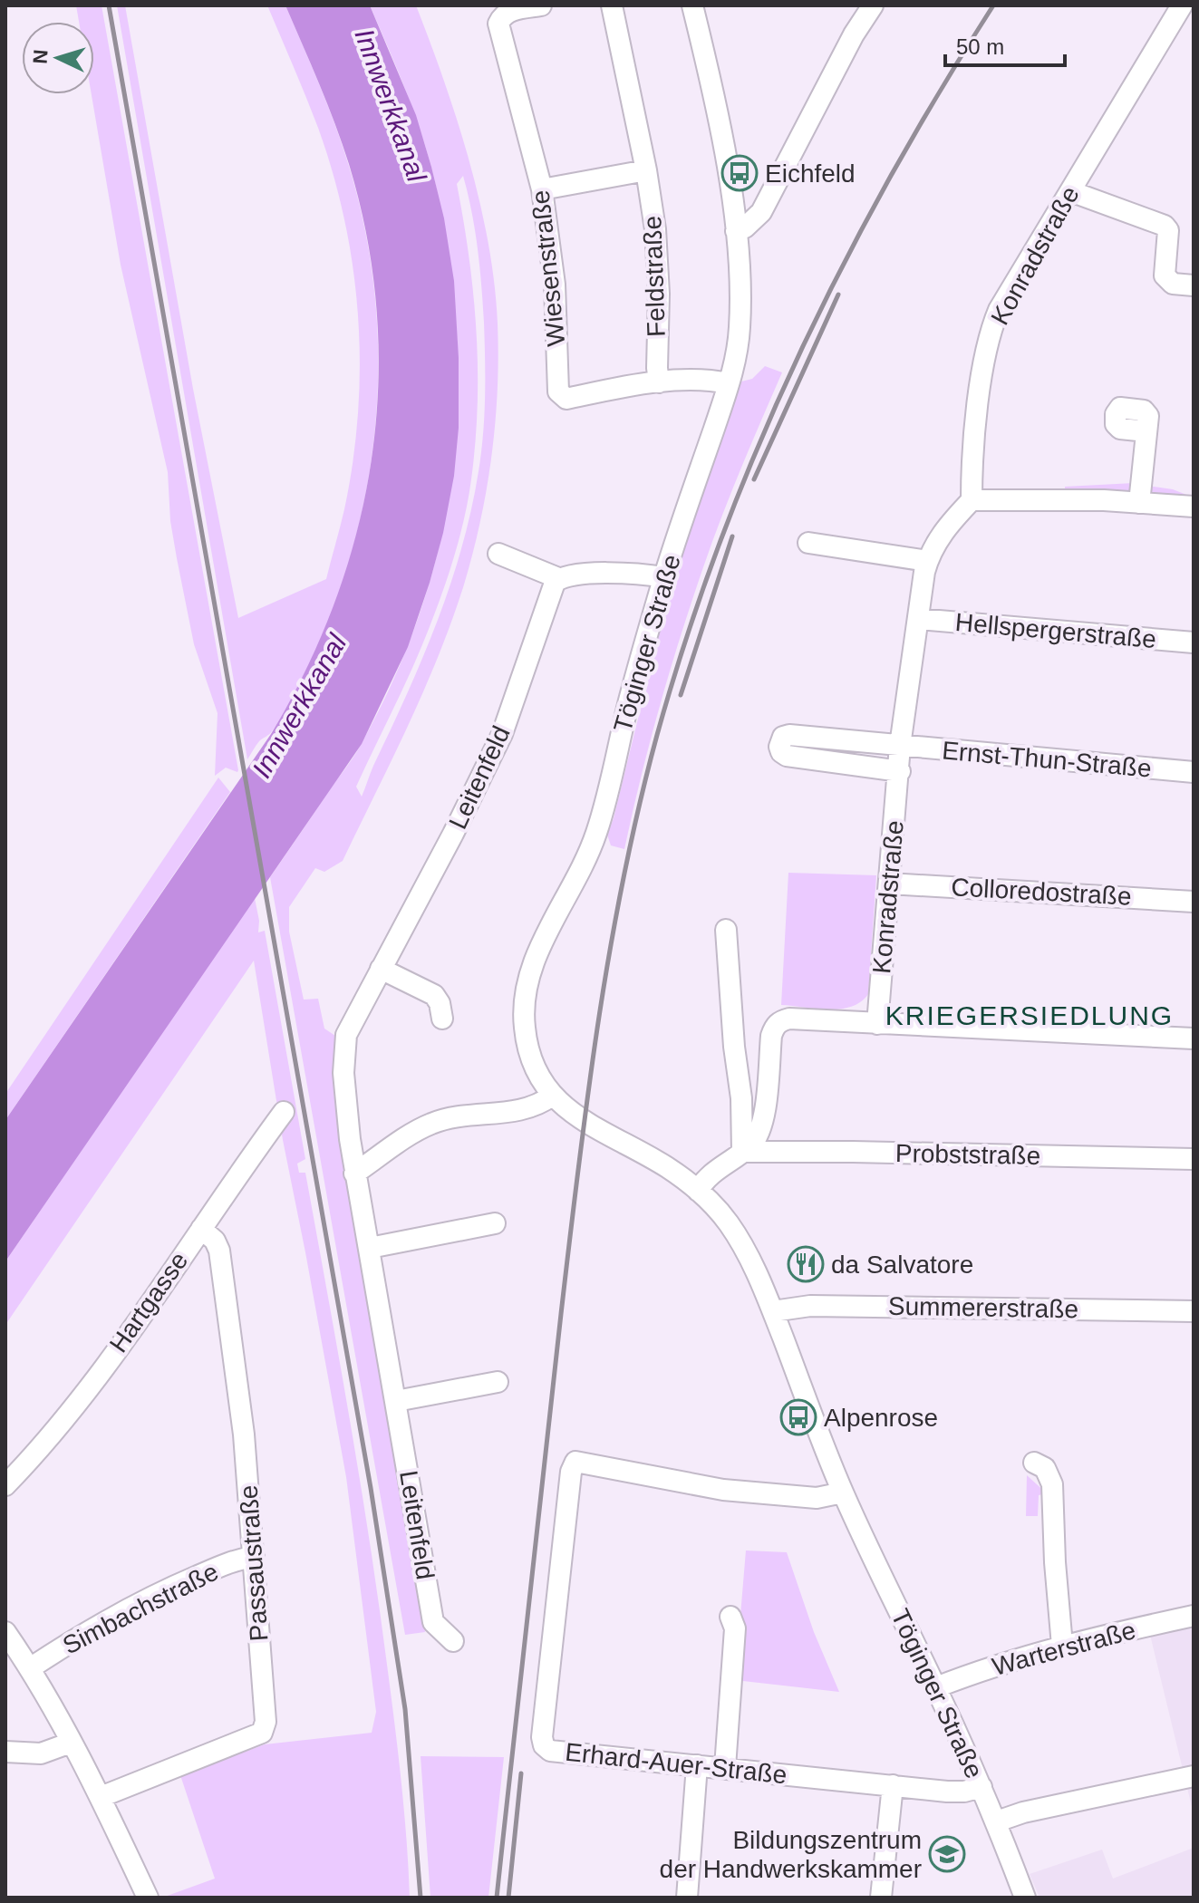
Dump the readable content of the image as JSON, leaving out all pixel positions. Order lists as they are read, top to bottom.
{
  "streets": {
    "street": [
      "Konradstraße",
      "Wiesenstraße",
      "Feldstraße",
      "Hellspergerstraße",
      "Töginger Straße",
      "Ernst-Thun-Straße",
      "Leitenfeld",
      "Colloredostraße",
      "Probststraße",
      "Hartgasse",
      "Summererstraße",
      "Passaustraße",
      "Simbachstraße",
      "Warterstraße",
      "Erhard-Auer-Straße"
    ]
  },
  "crossings": [
    ["Konradstraße", "Hellspergerstraße"],
    ["Konradstraße", "Ernst-Thun-Straße"],
    ["Konradstraße", "Colloredostraße"],
    ["Wiesenstraße", "Feldstraße"],
    ["Wiesenstraße", "Töginger Straße"],
    ["Töginger Straße", "Summererstraße"],
    ["Töginger Straße", "Warterstraße"],
    ["Töginger Straße", "Erhard-Auer-Straße"],
    ["Hartgasse", "Passaustraße"],
    ["Passaustraße", "Simbachstraße"]
  ],
  "districts": ["KRIEGERSIEDLUNG"],
  "water": ["Innwerkkanal"],
  "places": {
    "bus stop": ["Eichfeld", "Alpenrose"],
    "restaurant": ["da Salvatore"],
    "school or university": ["Bildungszentrum der Handwerkskammer"]
  },
  "scale_bar": "50 m",
  "north": "left"
}
